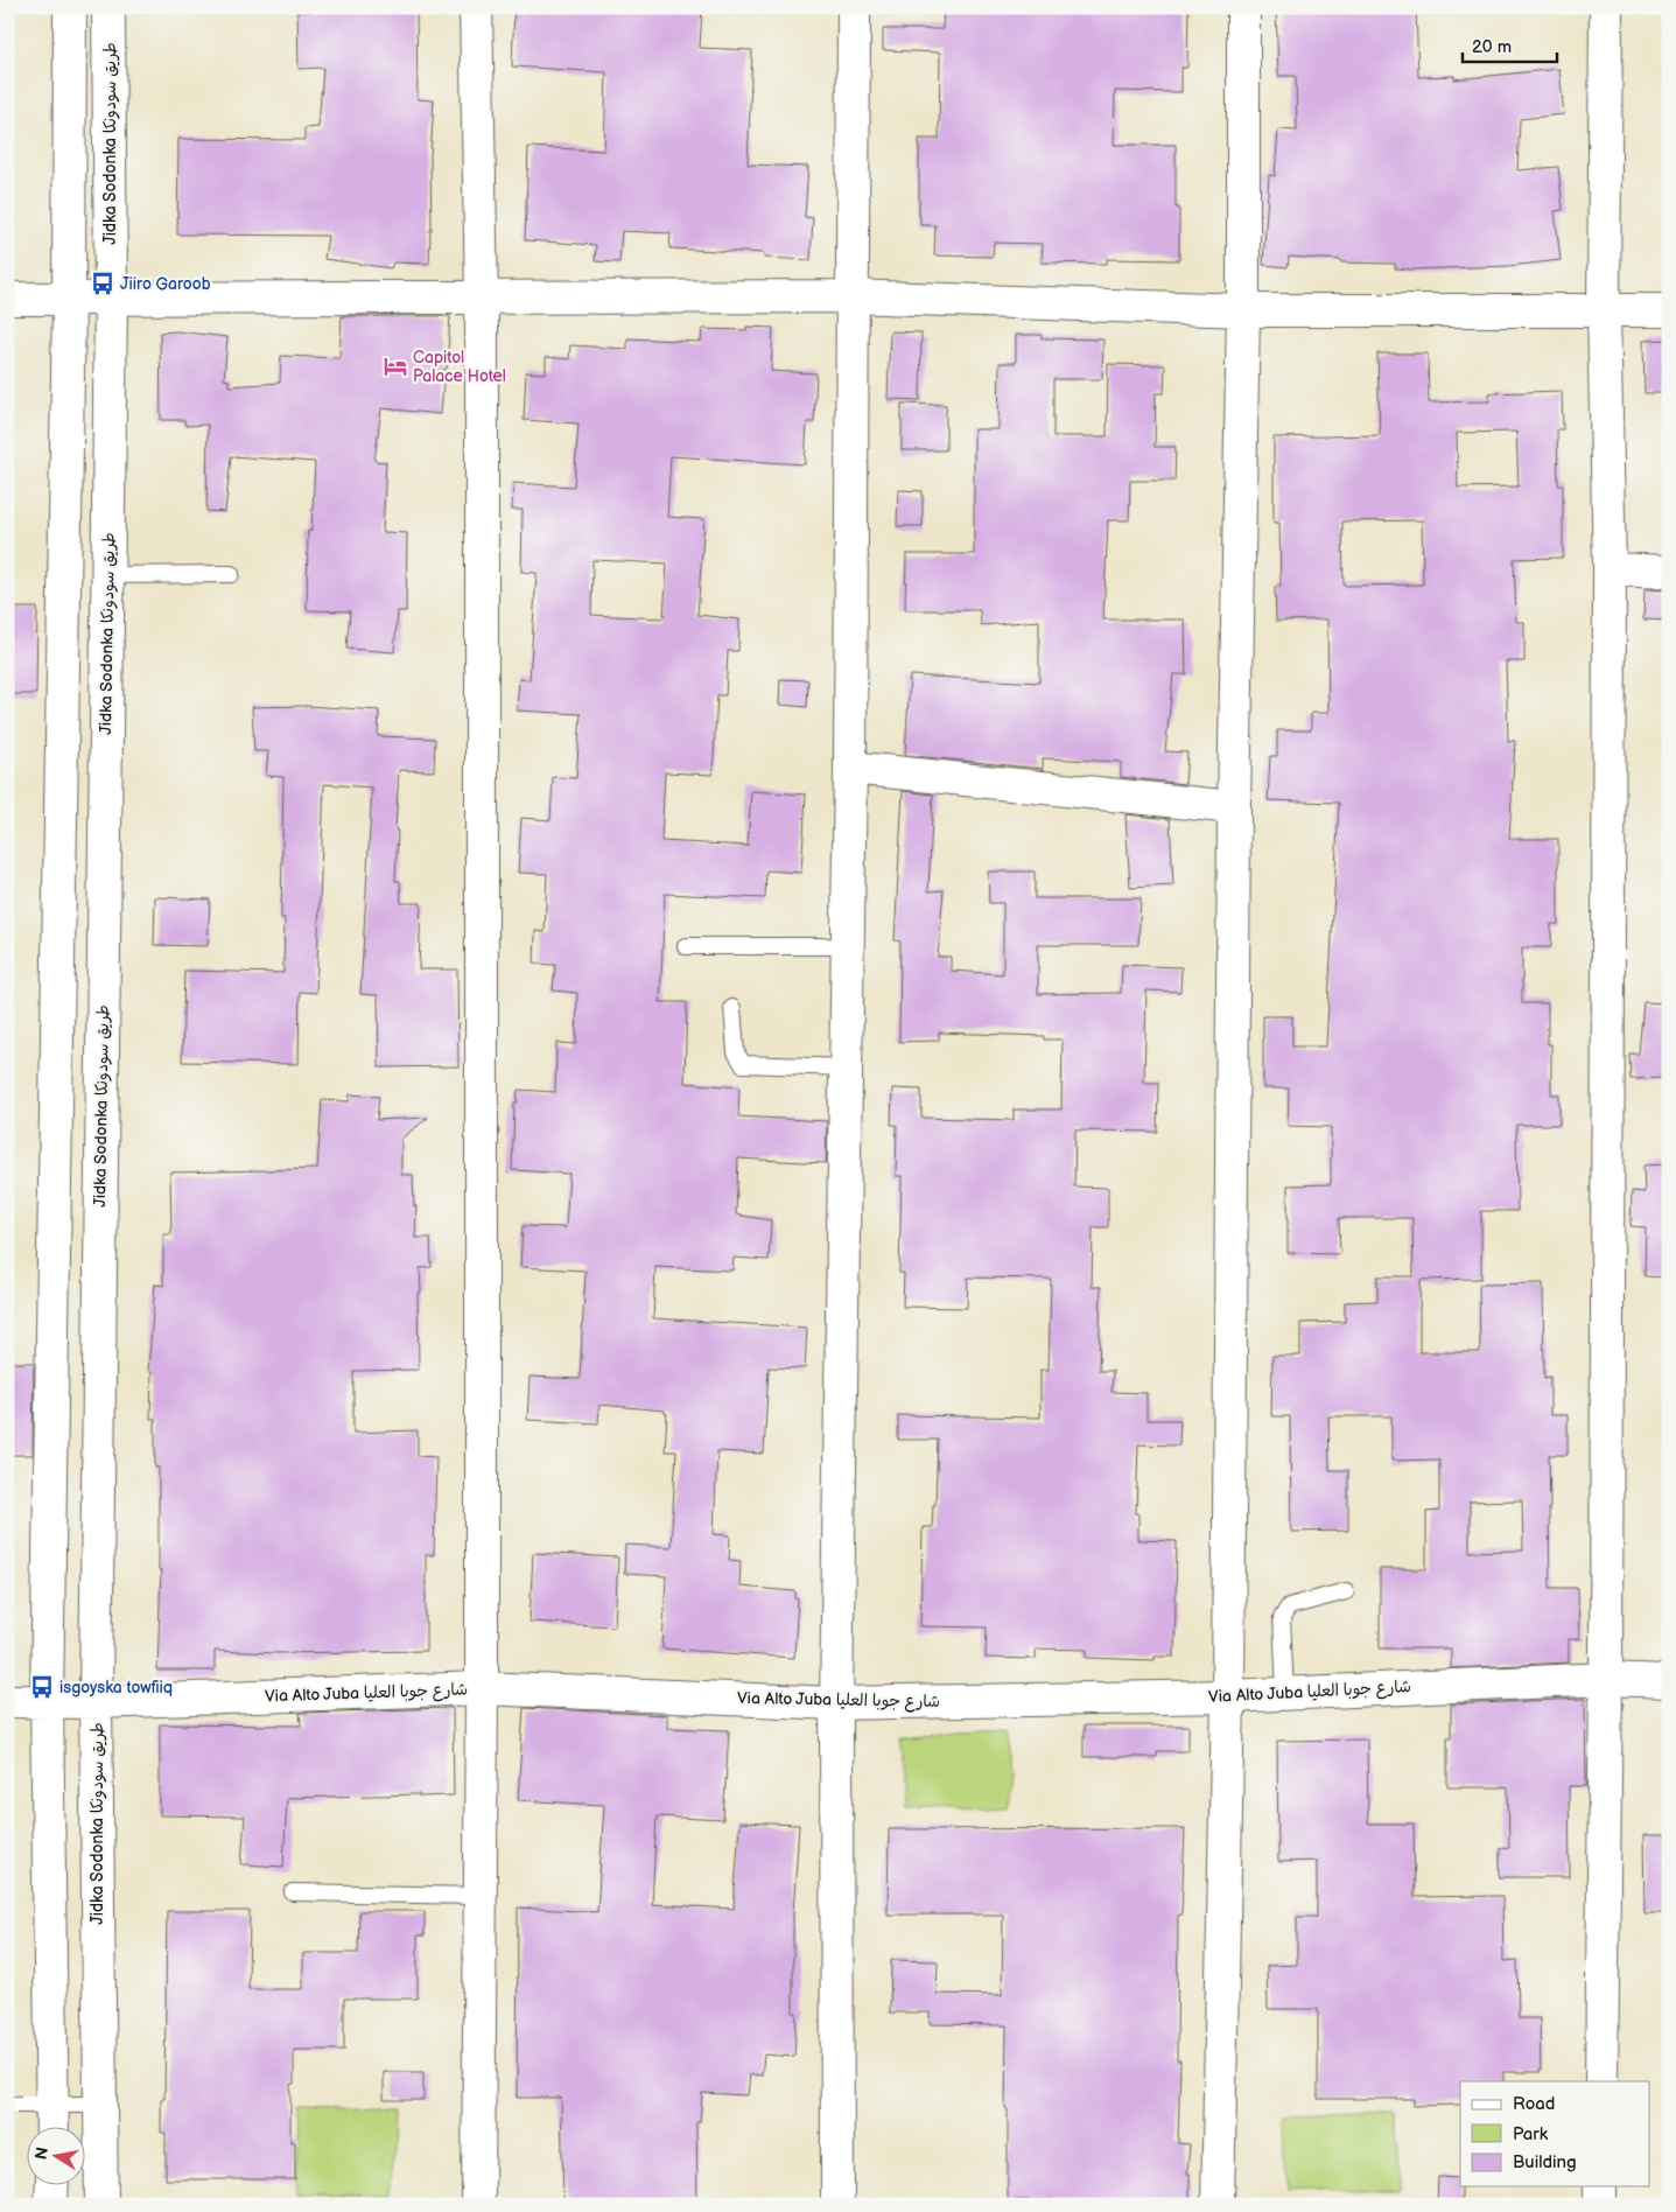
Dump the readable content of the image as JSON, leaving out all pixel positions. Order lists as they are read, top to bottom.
{
  "streets": {
    "street": ["Jidka Sodonka طريق سودونكا", "Via Alto Juba شارع جوبا العليا"]
  },
  "crossings": [
    ["Jidka Sodonka طريق سودونكا", "Via Alto Juba شارع جوبا العليا"]
  ],
  "places": {
    "bus stop": ["Jiiro Garoob", "isgoyska towfiiq"],
    "hotel": ["Capitol Palace Hotel"]
  },
  "legend": ["Road", "Park", "Building"],
  "scale_bar": "20 m",
  "north": "left"
}
